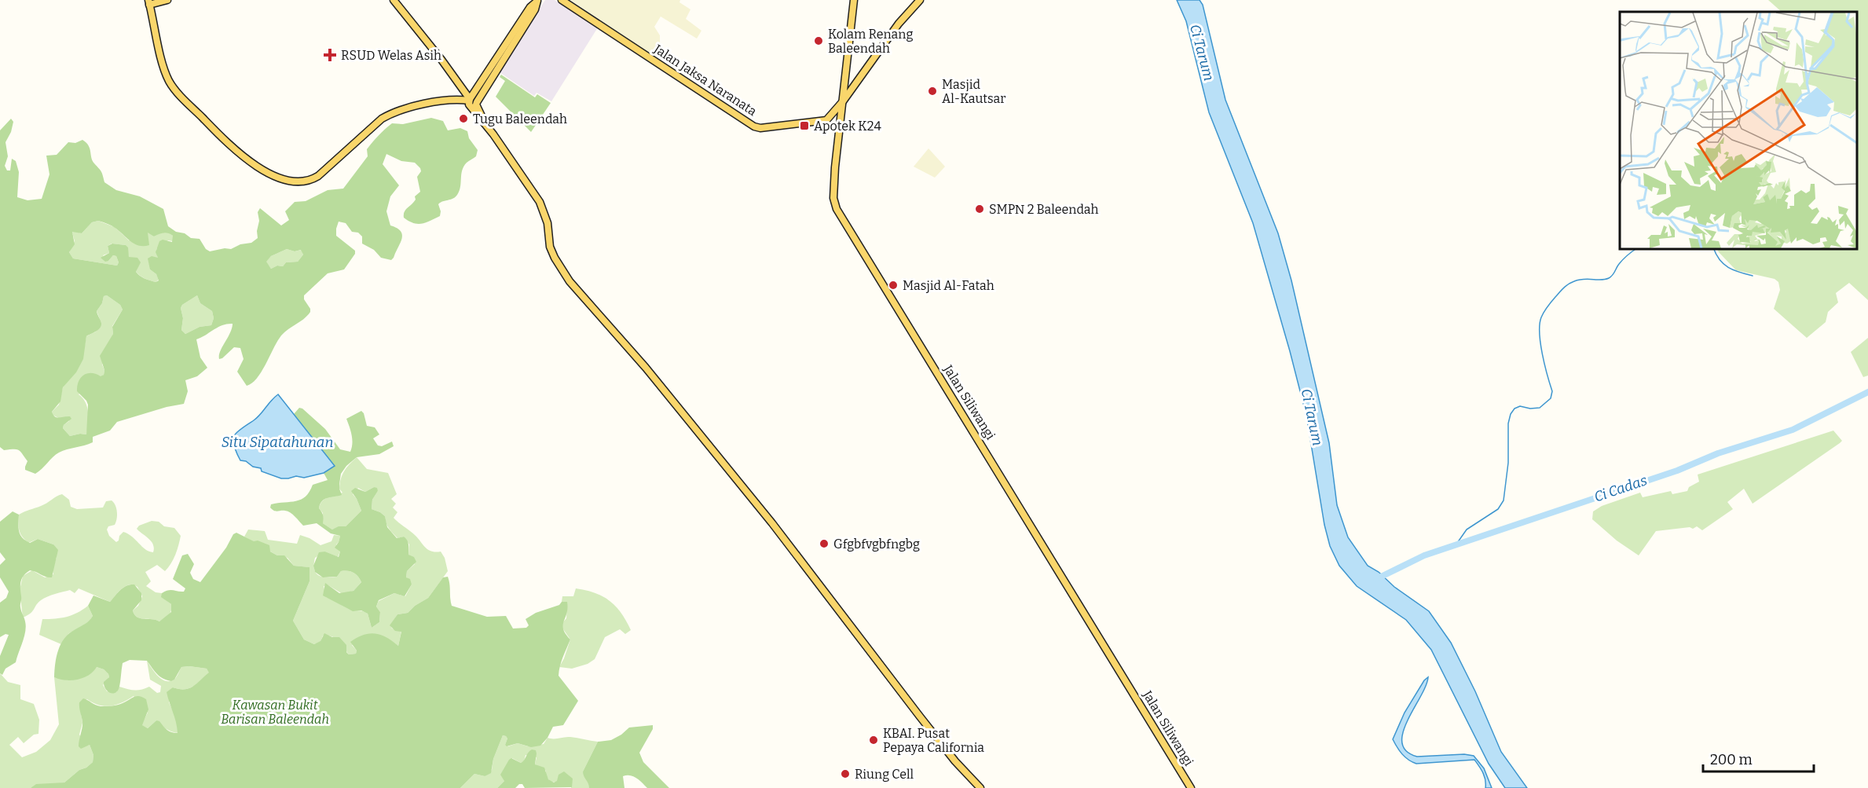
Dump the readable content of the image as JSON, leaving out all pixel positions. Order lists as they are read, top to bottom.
{
  "streets": {
    "main road": ["Jalan Jaksa Naranata", "Jalan Siliwangi"]
  },
  "water": ["Ci Tarum", "Situ Sipatahunan", "Ci Cadas"],
  "parks": ["Kawasan Bukit Barisan Baleendah"],
  "places": {
    "other": [
      "Kolam Renang Baleendah",
      "Masjid Al-Kautsar",
      "Tugu Baleendah",
      "SMPN 2 Baleendah",
      "Masjid Al-Fatah",
      "Gfgbfvgbfngbg",
      "KBAI. Pusat Pepaya California",
      "Riung Cell"
    ],
    "health": ["RSUD Welas Asih"],
    "transit": ["Apotek K24"]
  },
  "scale_bar": "200 m"
}
